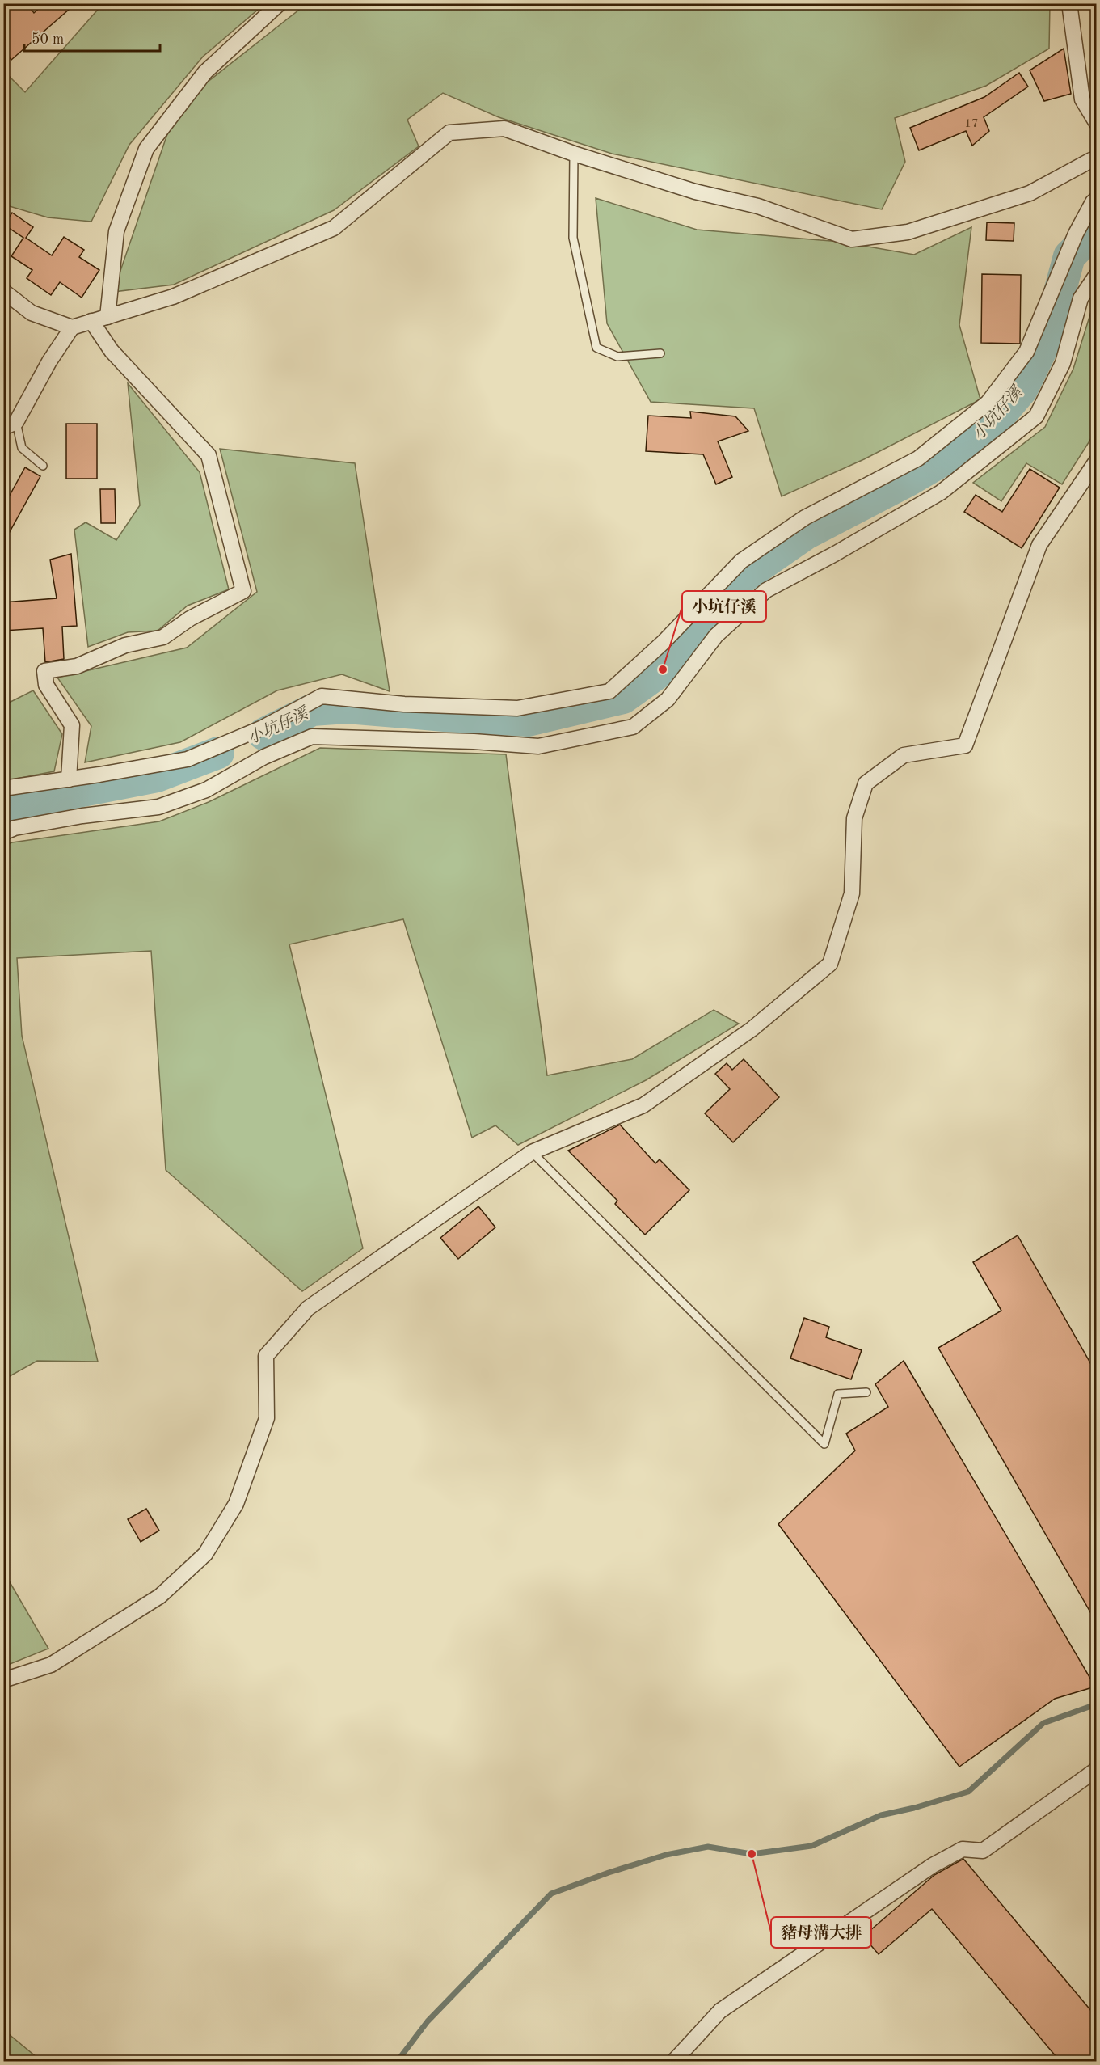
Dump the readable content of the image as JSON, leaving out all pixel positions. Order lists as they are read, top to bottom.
{
  "water": ["小坑仔溪"],
  "places": ["小坑仔溪", "豬母溝大排"],
  "house_numbers": ["17"],
  "scale_bar": "50 m"
}
